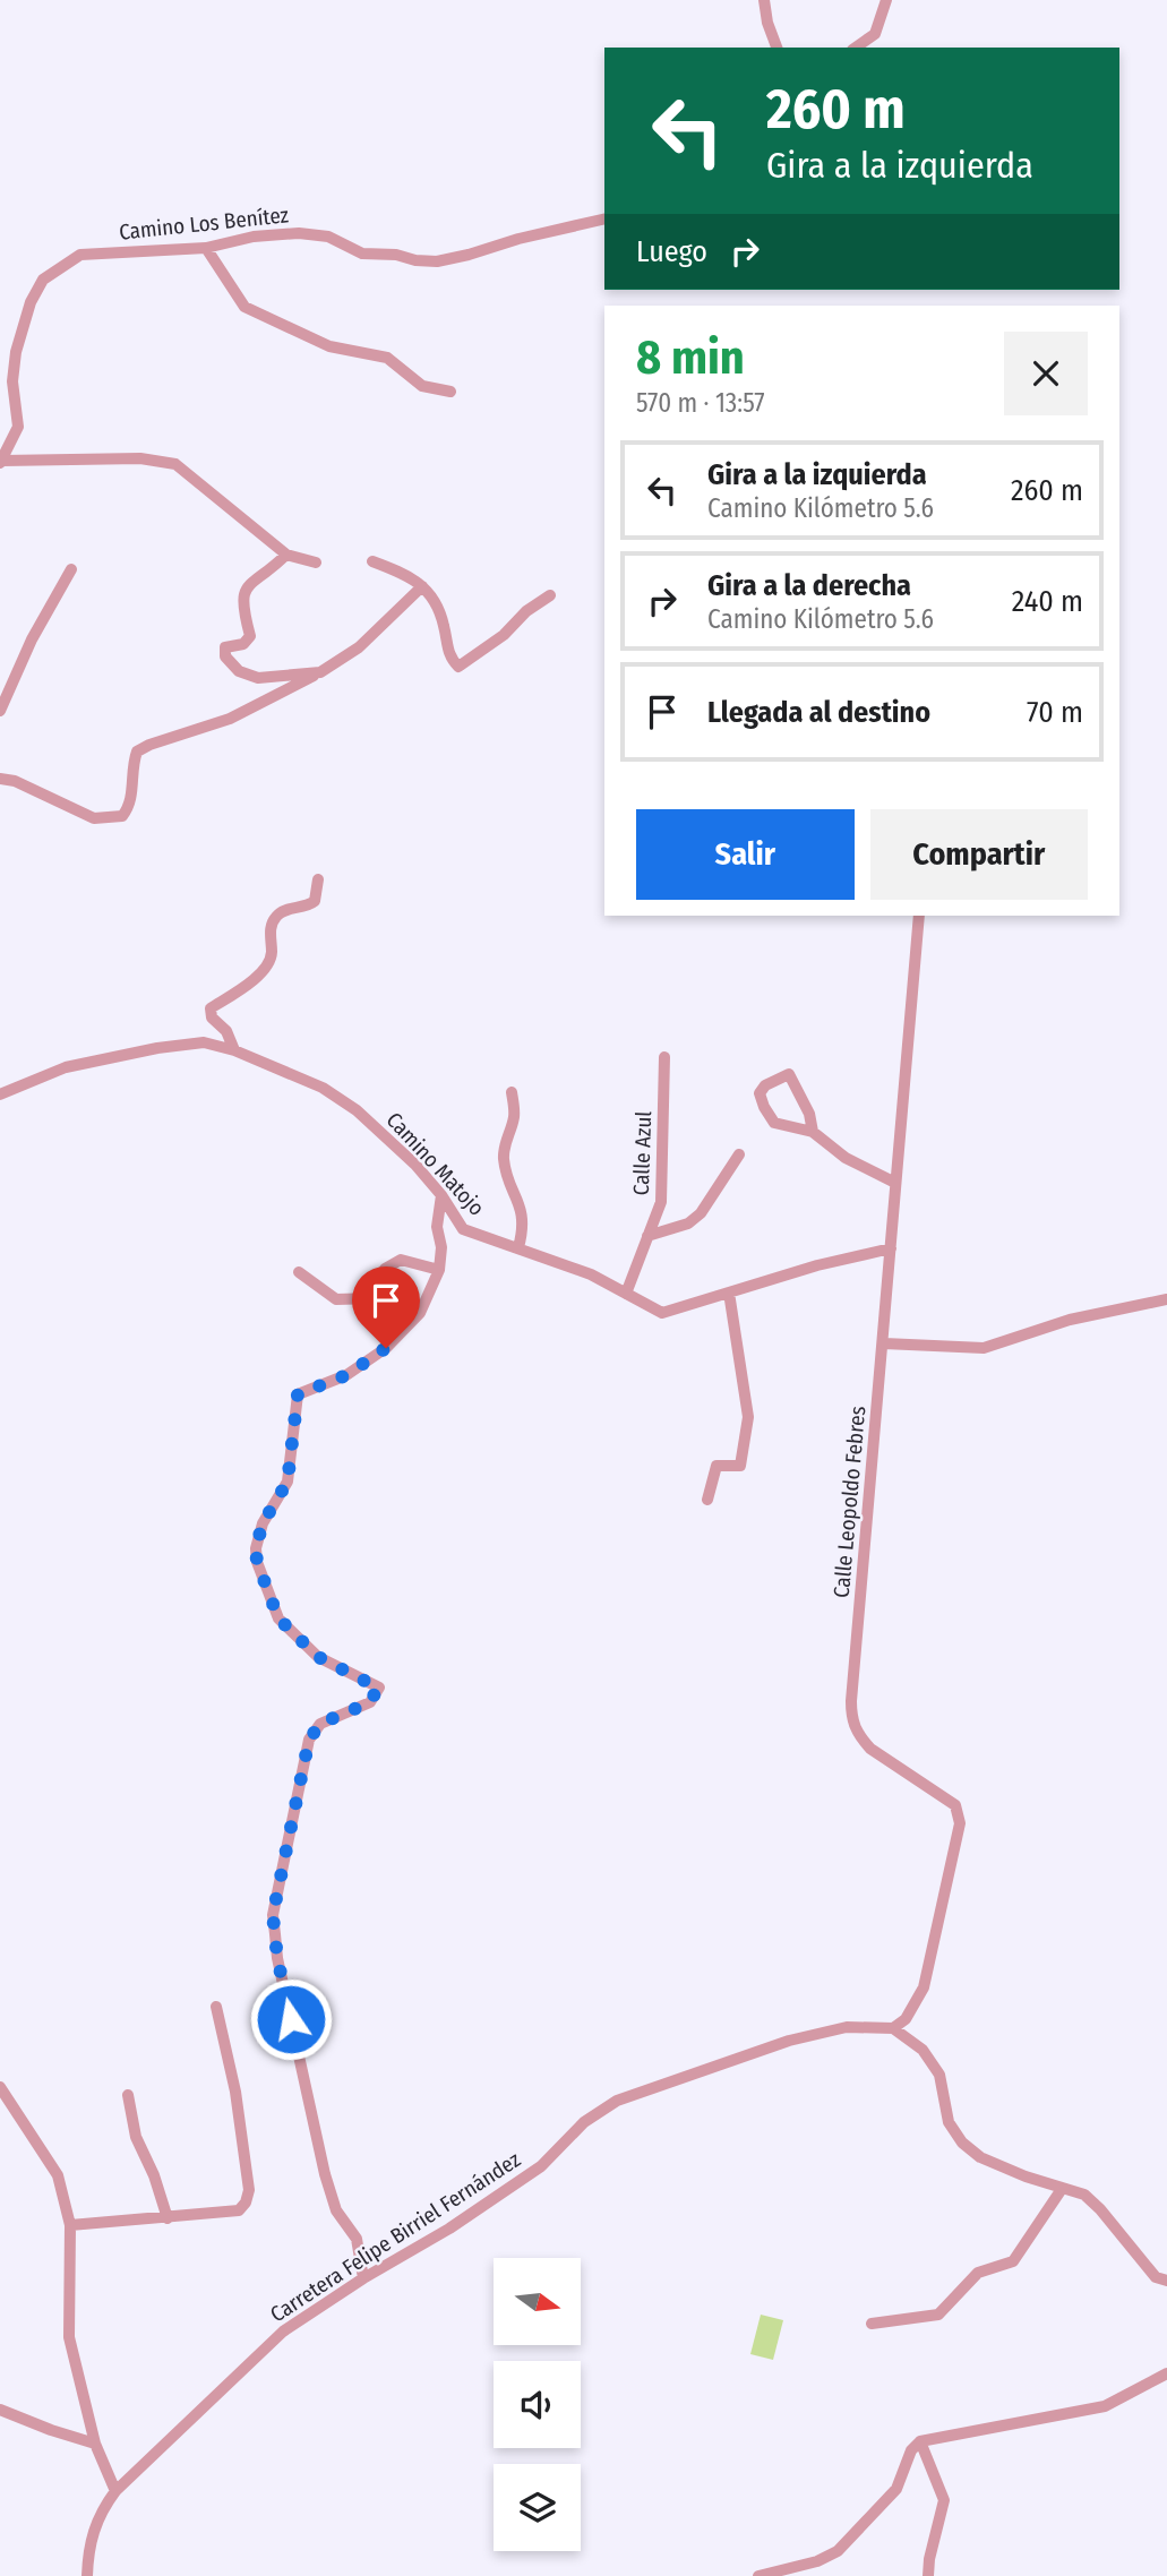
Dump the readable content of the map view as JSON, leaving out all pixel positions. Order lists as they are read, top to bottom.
{
  "streets": {
    "street": [
      "Camino Los Benítez",
      "Calle Azul",
      "Camino Matojo",
      "Calle Leopoldo Febres",
      "Carretera Felipe Birriel Fernández"
    ]
  },
  "crossings": [
    ["Calle Azul", "Camino Matojo"],
    ["Camino Matojo", "Calle Leopoldo Febres"],
    ["Calle Leopoldo Febres", "Carretera Felipe Birriel Fernández"]
  ],
  "north": "right",
  "page": {
    "turn": ["260 m", "Gira a la izquierda"],
    "then": "Luego",
    "heading": ["8 min", "570 m · 13:57"],
    "list": [
      {
        "name": "Gira a la izquierda",
        "note": "Camino Kilómetro 5.6",
        "value": "260 m"
      },
      {
        "name": "Gira a la derecha",
        "note": "Camino Kilómetro 5.6",
        "value": "240 m"
      },
      {
        "name": "Llegada al destino",
        "value": "70 m"
      }
    ],
    "buttons": ["Salir", "Compartir"]
  }
}
